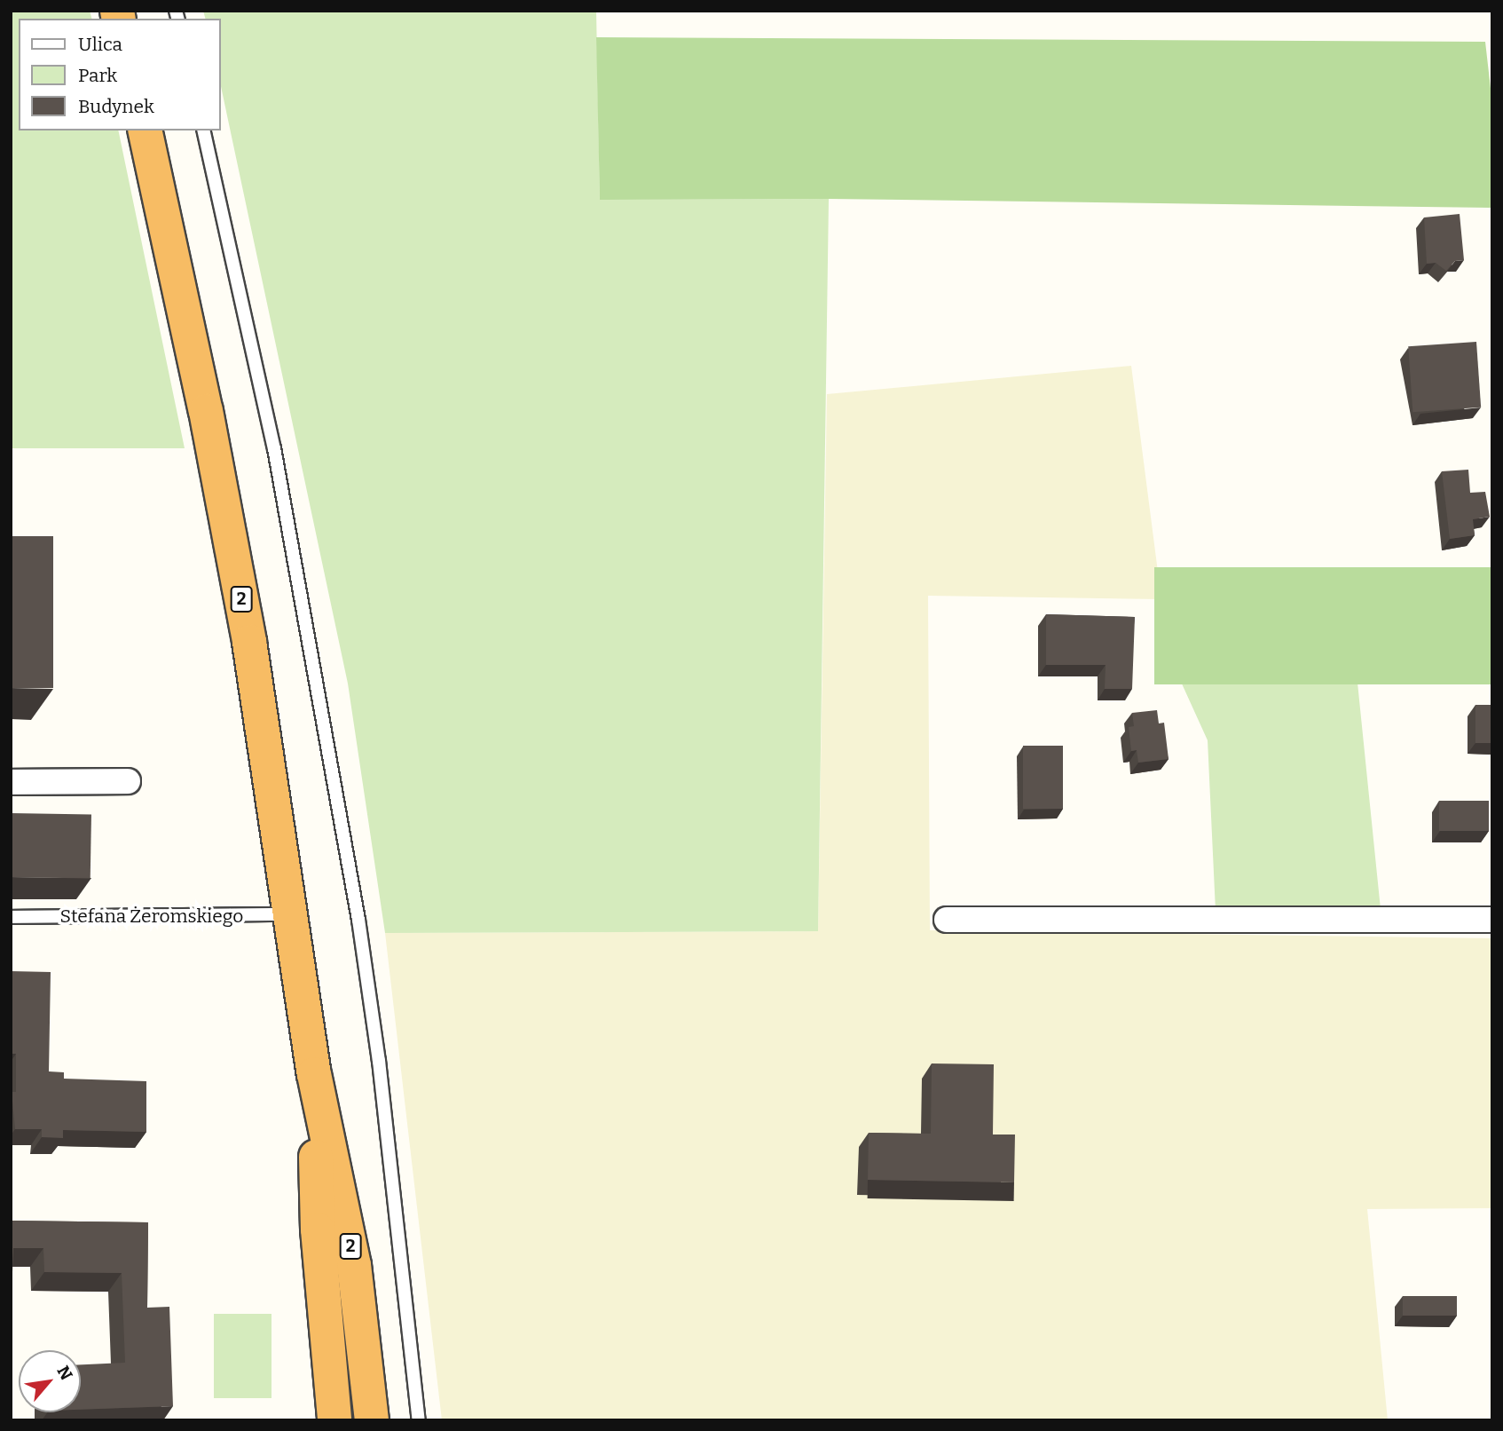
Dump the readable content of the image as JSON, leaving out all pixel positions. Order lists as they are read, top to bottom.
{
  "streets": {
    "highway": ["2"],
    "lane": ["Stefana Żeromskiego"]
  },
  "crossings": [
    ["2", "Stefana Żeromskiego"]
  ],
  "legend": ["Ulica", "Park", "Budynek"],
  "north": "top right"
}
